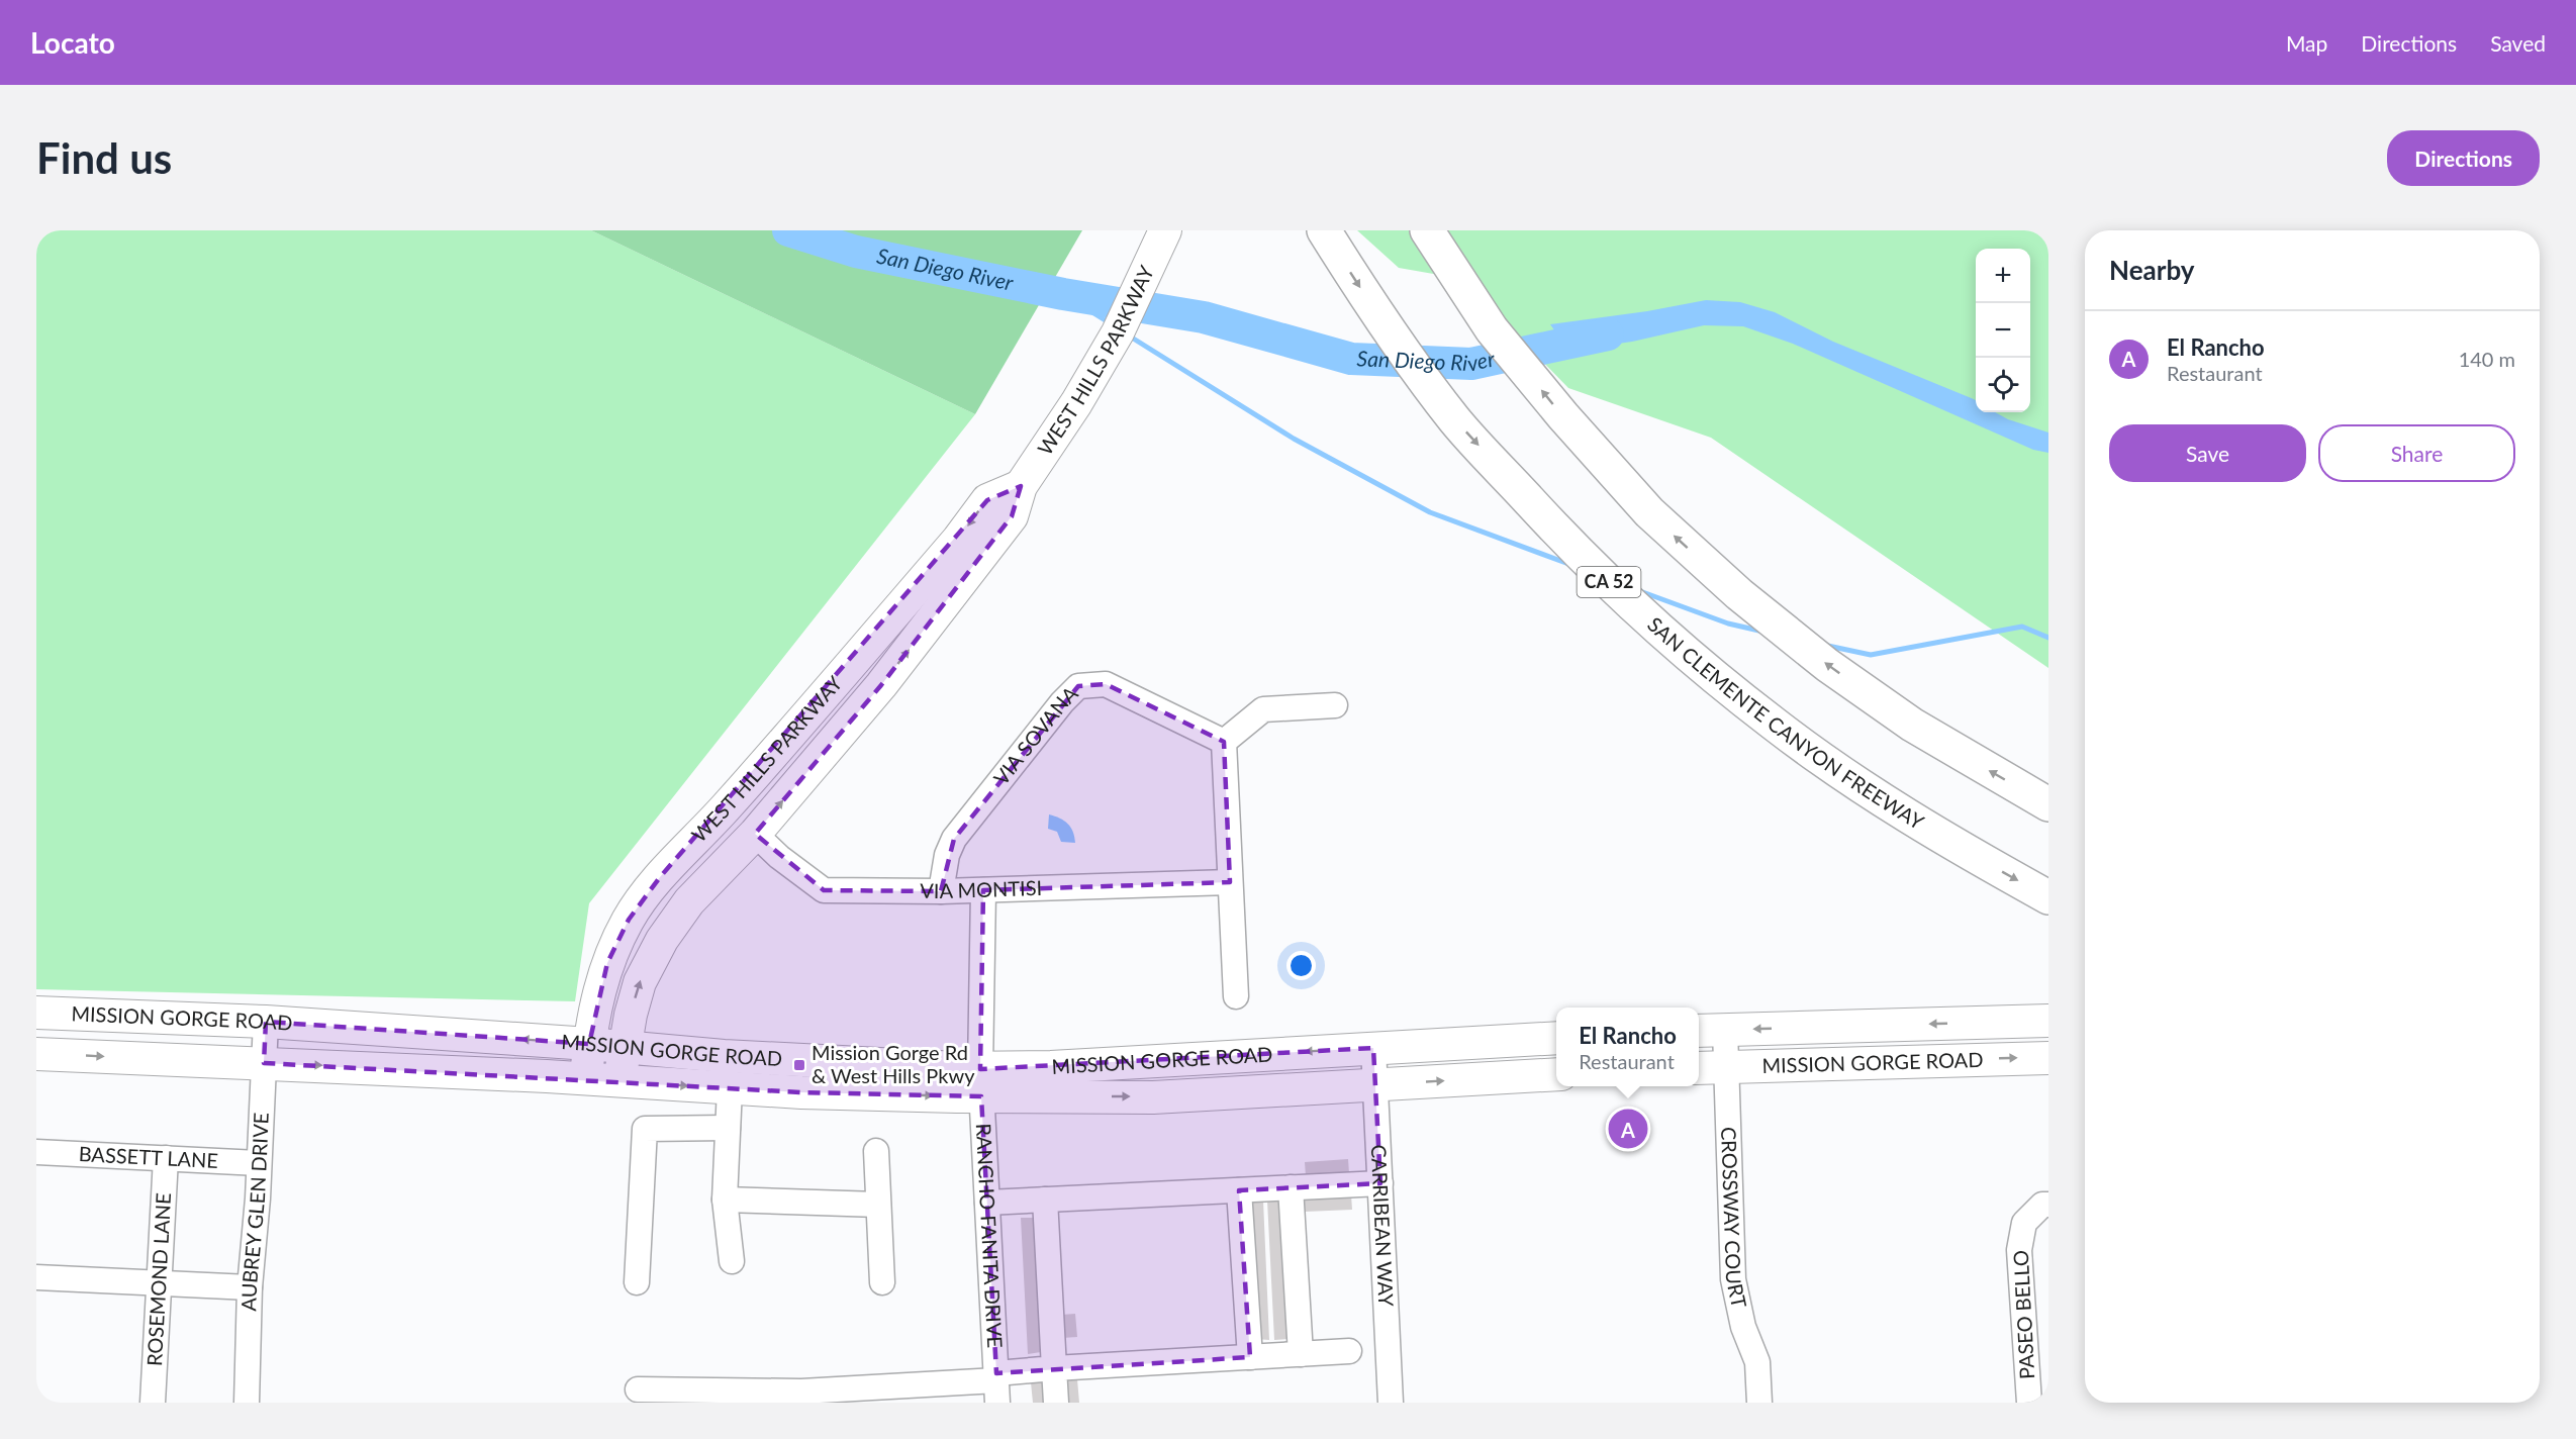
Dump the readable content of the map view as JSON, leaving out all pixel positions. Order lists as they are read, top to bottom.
{
  "streets": {
    "highway": ["CA 52", "SAN CLEMENTE CANYON FREEWAY"],
    "main road": ["WEST HILLS PARKWAY", "MISSION GORGE ROAD"],
    "street": [
      "VIA SOVANA",
      "VIA MONTISI",
      "BASSETT LANE",
      "AUBREY GLEN DRIVE",
      "CROSSWAY COURT",
      "CARRIBEAN WAY",
      "RANCHO FANITA DRIVE",
      "ROSEMOND LANE",
      "PASEO BELLO"
    ]
  },
  "crossings": [
    ["WEST HILLS PARKWAY", "VIA MONTISI"],
    ["WEST HILLS PARKWAY", "MISSION GORGE ROAD"],
    ["VIA SOVANA", "VIA MONTISI"],
    ["VIA MONTISI", "RANCHO FANITA DRIVE"],
    ["MISSION GORGE ROAD", "AUBREY GLEN DRIVE"],
    ["MISSION GORGE ROAD", "CROSSWAY COURT"],
    ["MISSION GORGE ROAD", "CARRIBEAN WAY"],
    ["MISSION GORGE ROAD", "RANCHO FANITA DRIVE"],
    ["BASSETT LANE", "AUBREY GLEN DRIVE"],
    ["BASSETT LANE", "ROSEMOND LANE"]
  ],
  "water": ["San Diego River"],
  "places": {
    "transit": ["Mission Gorge Rd & West Hills Pkwy"]
  },
  "page": {
    "header": "Locato",
    "nav": ["Map", "Directions", "Saved"],
    "buttons": [
      "Directions",
      ["Save", "Share"]
    ],
    "title": "Find us",
    "heading": "Nearby",
    "map_buttons": ["+", "−"],
    "list": [
      {
        "mark": "A",
        "name": "El Rancho",
        "note": "Restaurant",
        "value": "140 m"
      }
    ],
    "popup": ["El Rancho", "Restaurant"],
    "pins": "A"
  }
}
